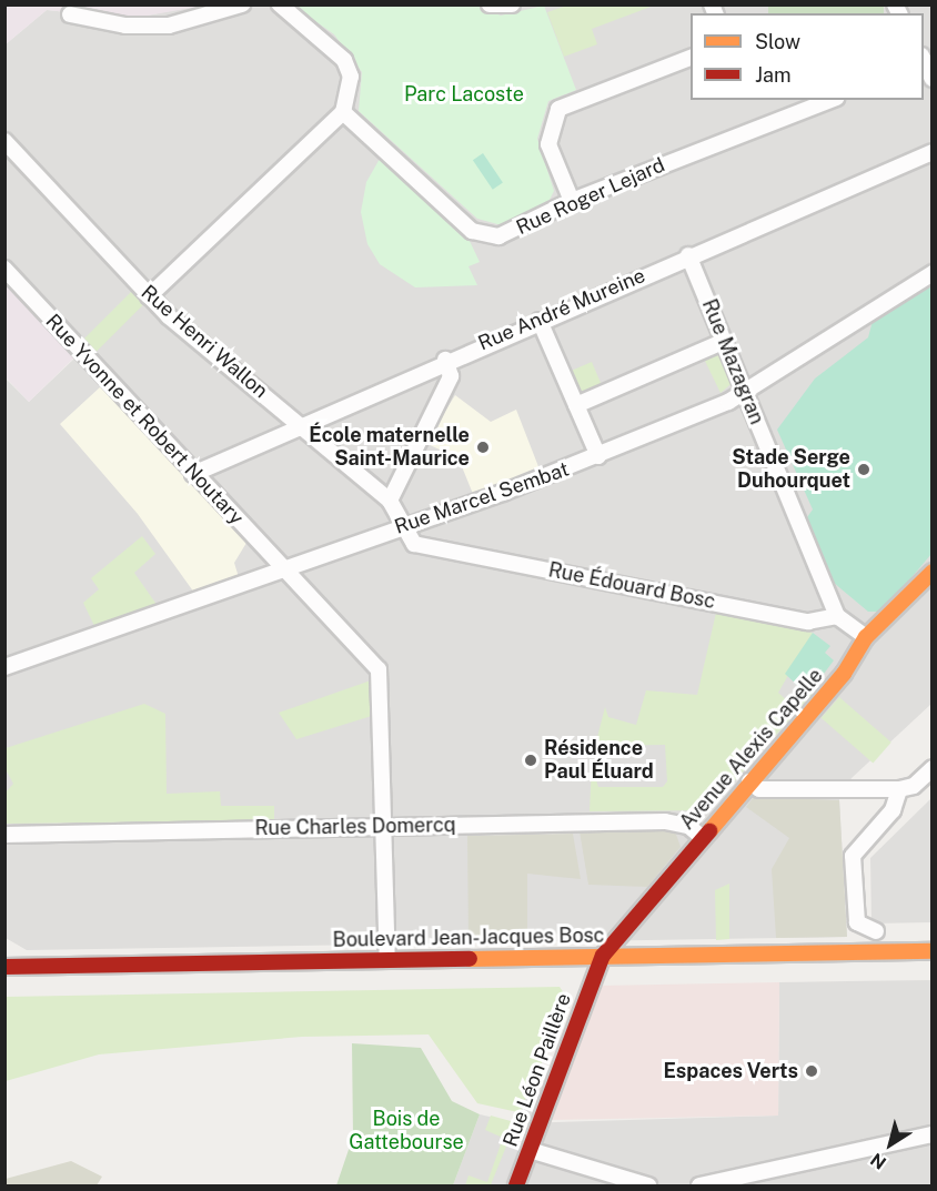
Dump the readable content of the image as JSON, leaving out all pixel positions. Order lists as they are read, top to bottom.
{
  "streets": {
    "main road": ["Avenue Alexis Capelle", "Boulevard Jean-Jacques Bosc", "Rue Léon Paillère"],
    "street": [
      "Rue Roger Lejard",
      "Rue André Mureine",
      "Rue Henri Wallon",
      "Rue Mazagran",
      "Rue Yvonne et Robert Noutary",
      "Rue Marcel Sembat",
      "Rue Édouard Bosc",
      "Rue Charles Domercq"
    ]
  },
  "crossings": [
    ["Rue André Mureine", "Rue Henri Wallon"],
    ["Rue André Mureine", "Rue Mazagran"],
    ["Rue André Mureine", "Rue Yvonne et Robert Noutary"],
    ["Rue Mazagran", "Rue Marcel Sembat"],
    ["Rue Mazagran", "Rue Édouard Bosc"],
    ["Rue Yvonne et Robert Noutary", "Rue Marcel Sembat"],
    ["Rue Yvonne et Robert Noutary", "Rue Charles Domercq"],
    ["Rue Yvonne et Robert Noutary", "Boulevard Jean-Jacques Bosc"],
    ["Rue Marcel Sembat", "Rue Édouard Bosc"],
    ["Avenue Alexis Capelle", "Rue Charles Domercq"],
    ["Avenue Alexis Capelle", "Boulevard Jean-Jacques Bosc"],
    ["Avenue Alexis Capelle", "Rue Léon Paillère"],
    ["Boulevard Jean-Jacques Bosc", "Rue Léon Paillère"]
  ],
  "parks": ["Parc Lacoste", "Bois de Gattebourse"],
  "places": [
    "École maternelle Saint-Maurice",
    "Stade Serge Duhourquet",
    "Résidence Paul Éluard",
    "Espaces Verts"
  ],
  "legend": ["Slow", "Jam"],
  "north": "bottom left"
}
